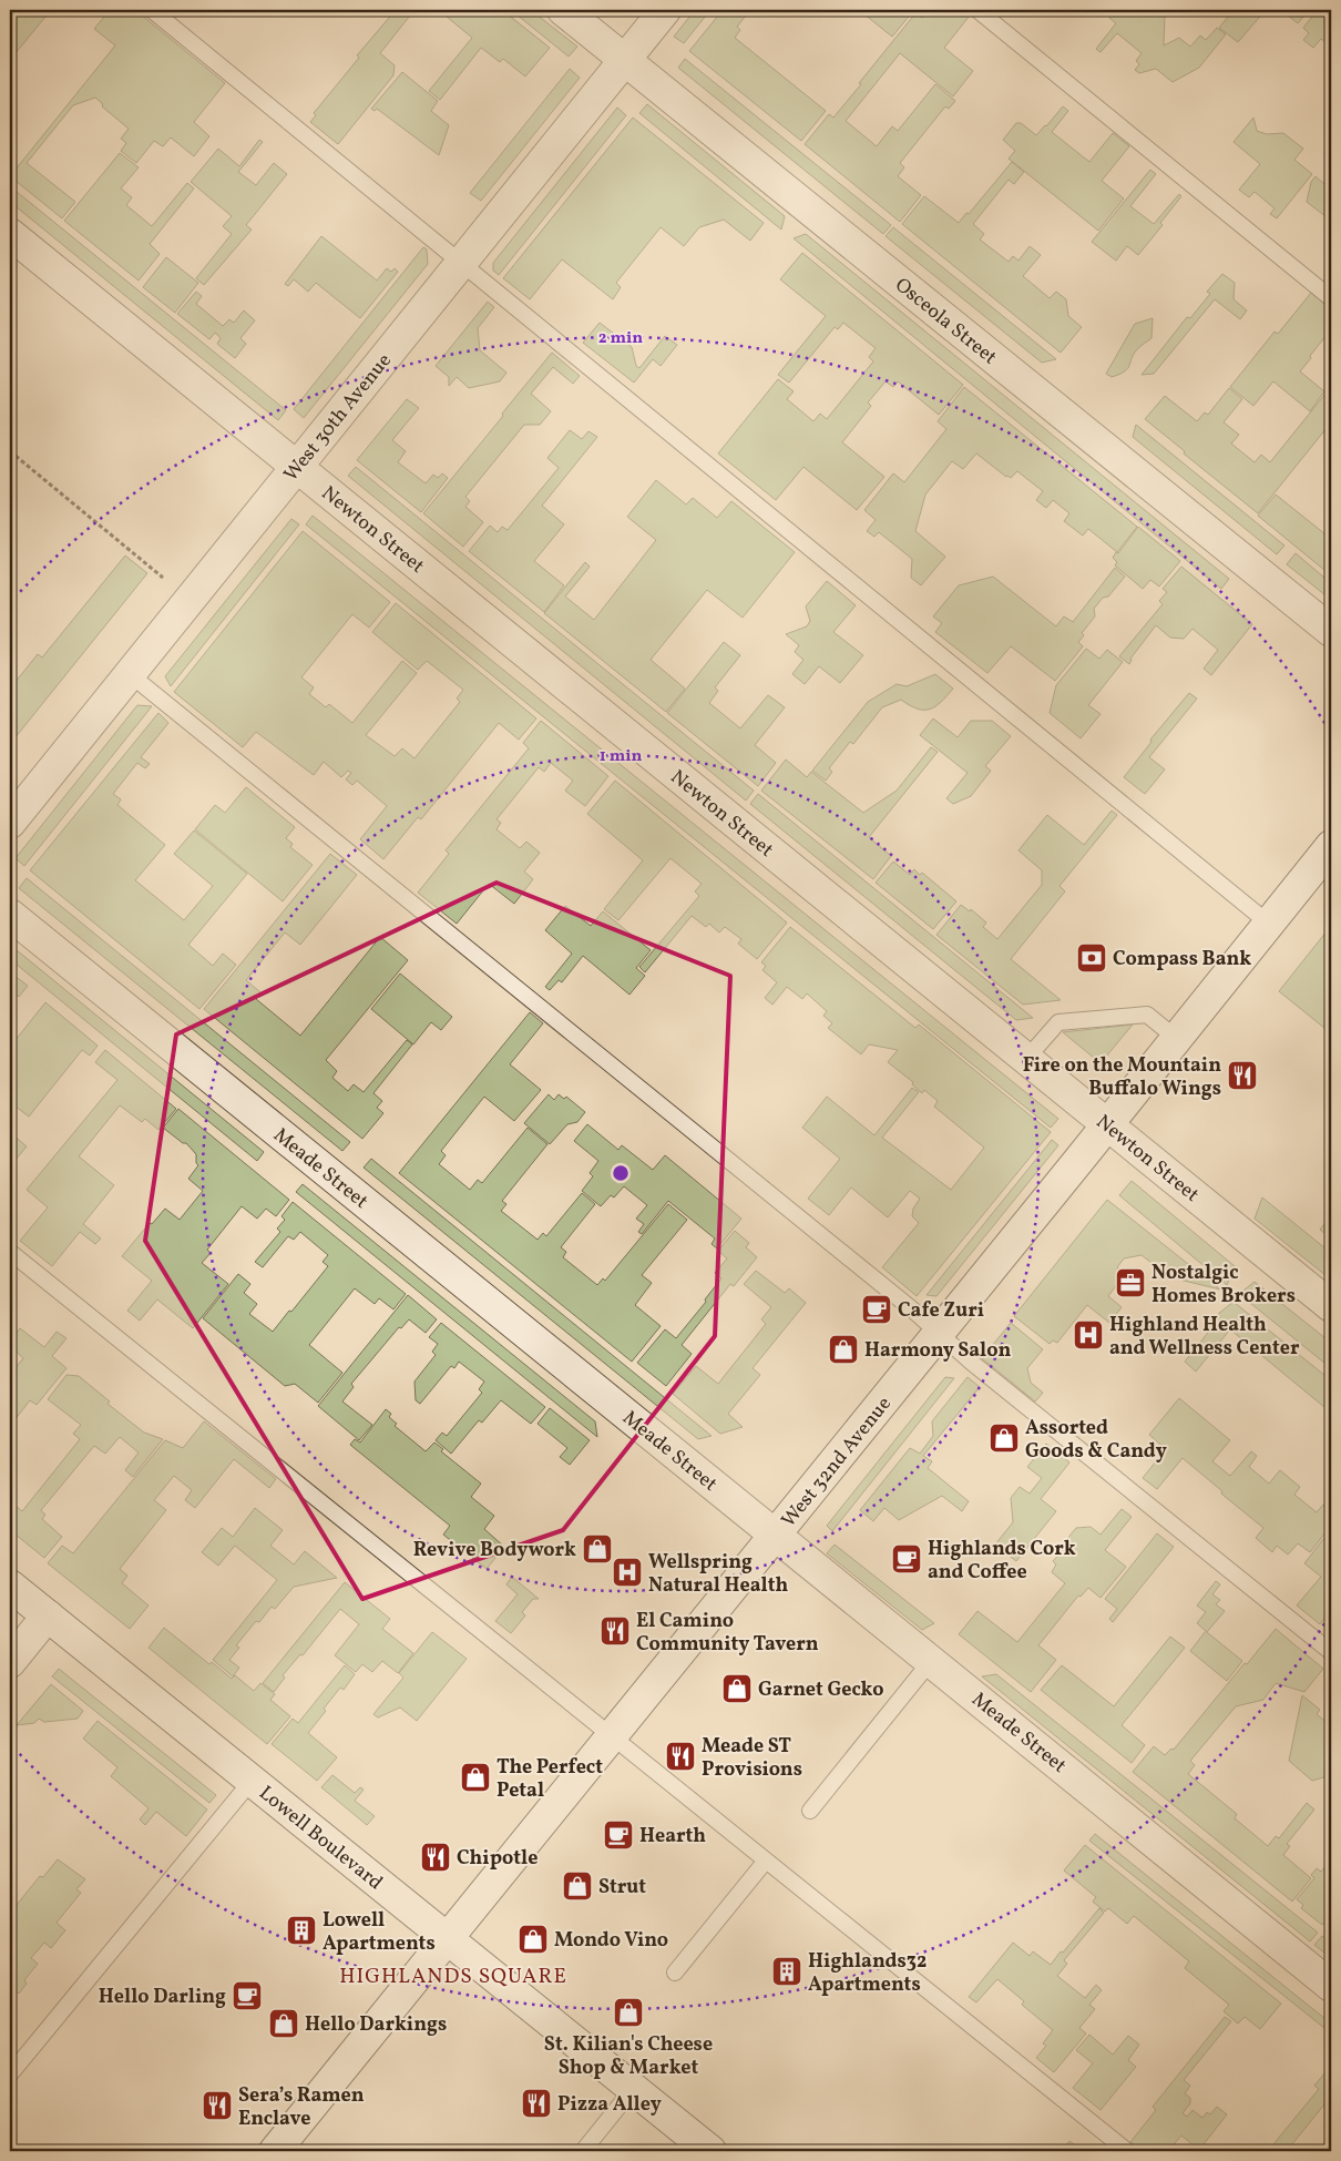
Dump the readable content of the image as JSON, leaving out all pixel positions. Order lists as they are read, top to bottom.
{
  "streets": {
    "street": [
      "Osceola Street",
      "West 30th Avenue",
      "Newton Street",
      "Meade Street",
      "West 32nd Avenue",
      "Lowell Boulevard"
    ]
  },
  "crossings": [
    ["Osceola Street", "West 30th Avenue"],
    ["West 30th Avenue", "Newton Street"],
    ["Newton Street", "West 32nd Avenue"],
    ["Meade Street", "West 32nd Avenue"],
    ["West 32nd Avenue", "Lowell Boulevard"]
  ],
  "districts": ["HIGHLANDS SQUARE"],
  "places": {
    "bank": ["Compass Bank"],
    "restaurant": [
      "Fire on the Mountain Buffalo Wings",
      "El Camino Community Tavern",
      "Meade ST Provisions",
      "Chipotle",
      "Pizza Alley",
      "Sera’s Ramen Enclave"
    ],
    "office": ["Nostalgic Homes Brokers"],
    "cafe": [
      "Cafe Zuri",
      "Highlands Cork and Coffee",
      "Hearth",
      "Hello Darling"
    ],
    "hospital": ["Highland Health and Wellness Center", "Wellspring Natural Health"],
    "shop": [
      "Harmony Salon",
      "Assorted Goods & Candy",
      "Revive Bodywork",
      "Garnet Gecko",
      "The Perfect Petal",
      "Strut",
      "Mondo Vino",
      "St. Kilian's Cheese Shop & Market",
      "Hello Darkings"
    ],
    "building": ["Lowell Apartments", "Highlands32 Apartments"]
  },
  "rings": ["2 min", "1 min"]
}
